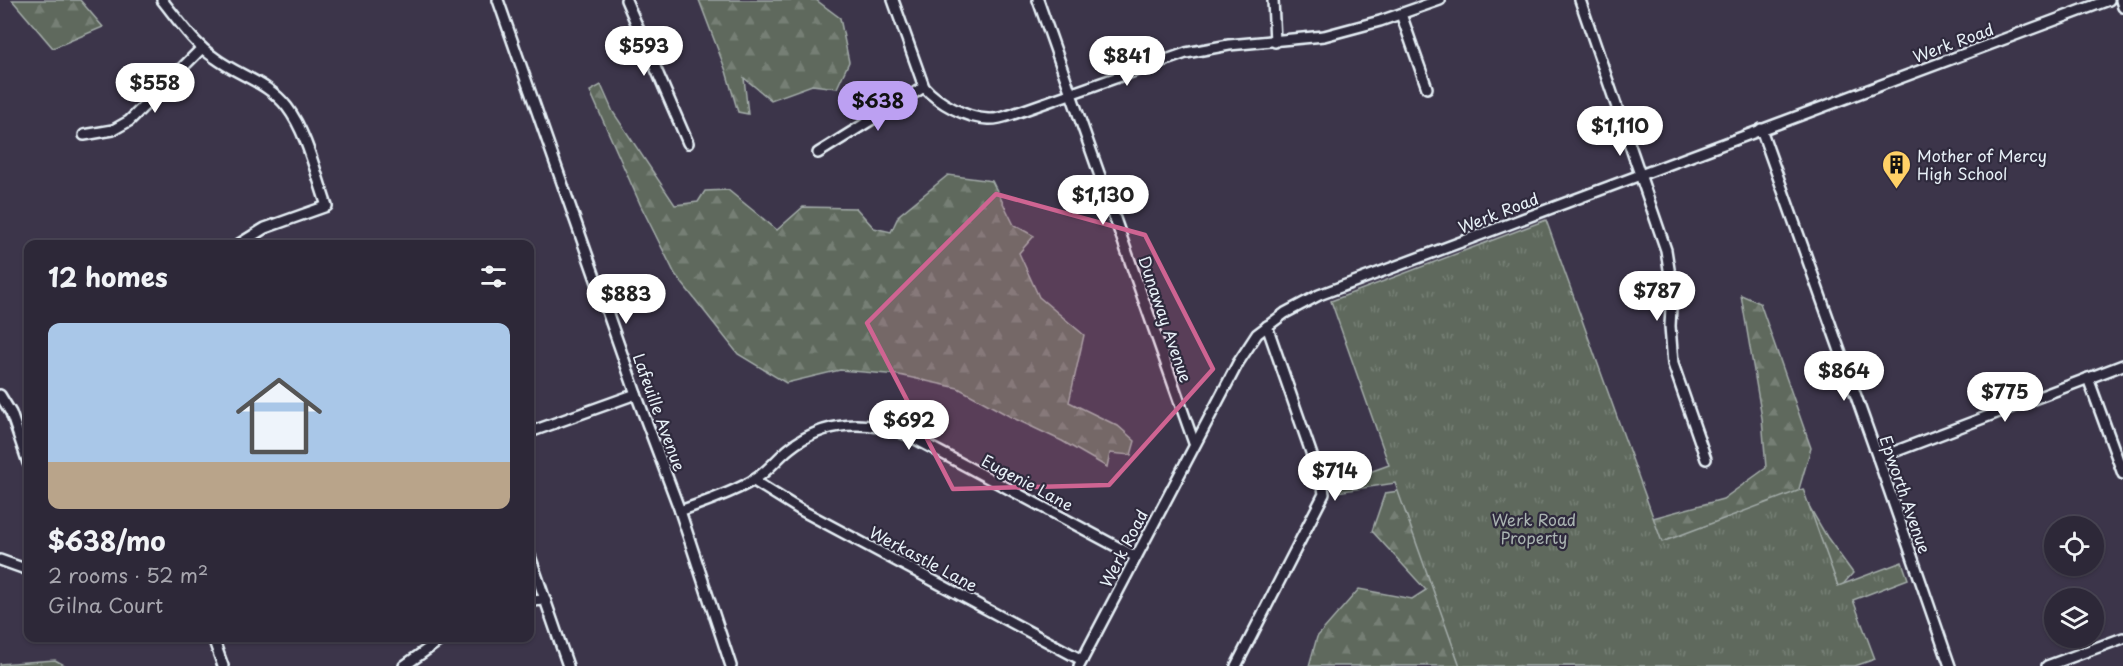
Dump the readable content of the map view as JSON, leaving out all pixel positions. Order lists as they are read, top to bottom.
{
  "streets": {
    "street": [
      "Werk Road",
      "Dunaway Avenue",
      "Lafeuille Avenue",
      "Eugenie Lane",
      "Epworth Avenue",
      "Werkastle Lane"
    ]
  },
  "crossings": [
    ["Werk Road", "Dunaway Avenue"],
    ["Werk Road", "Eugenie Lane"],
    ["Werk Road", "Epworth Avenue"],
    ["Werk Road", "Werkastle Lane"],
    ["Lafeuille Avenue", "Eugenie Lane"],
    ["Eugenie Lane", "Werkastle Lane"]
  ],
  "parks": ["Werk Road Property"],
  "places": {
    "building": ["Mother of Mercy High School"]
  },
  "page": {
    "price": [
      "$593",
      "$841",
      "$558",
      "$638",
      "$1,110",
      "$1,130",
      "$787",
      "$883",
      "$864",
      "$775",
      "$692",
      "$714"
    ],
    "heading": "12 homes",
    "list": [
      {
        "name": "$638/mo",
        "note": "2 rooms · 52 m² · Gilna Court"
      }
    ]
  }
}
